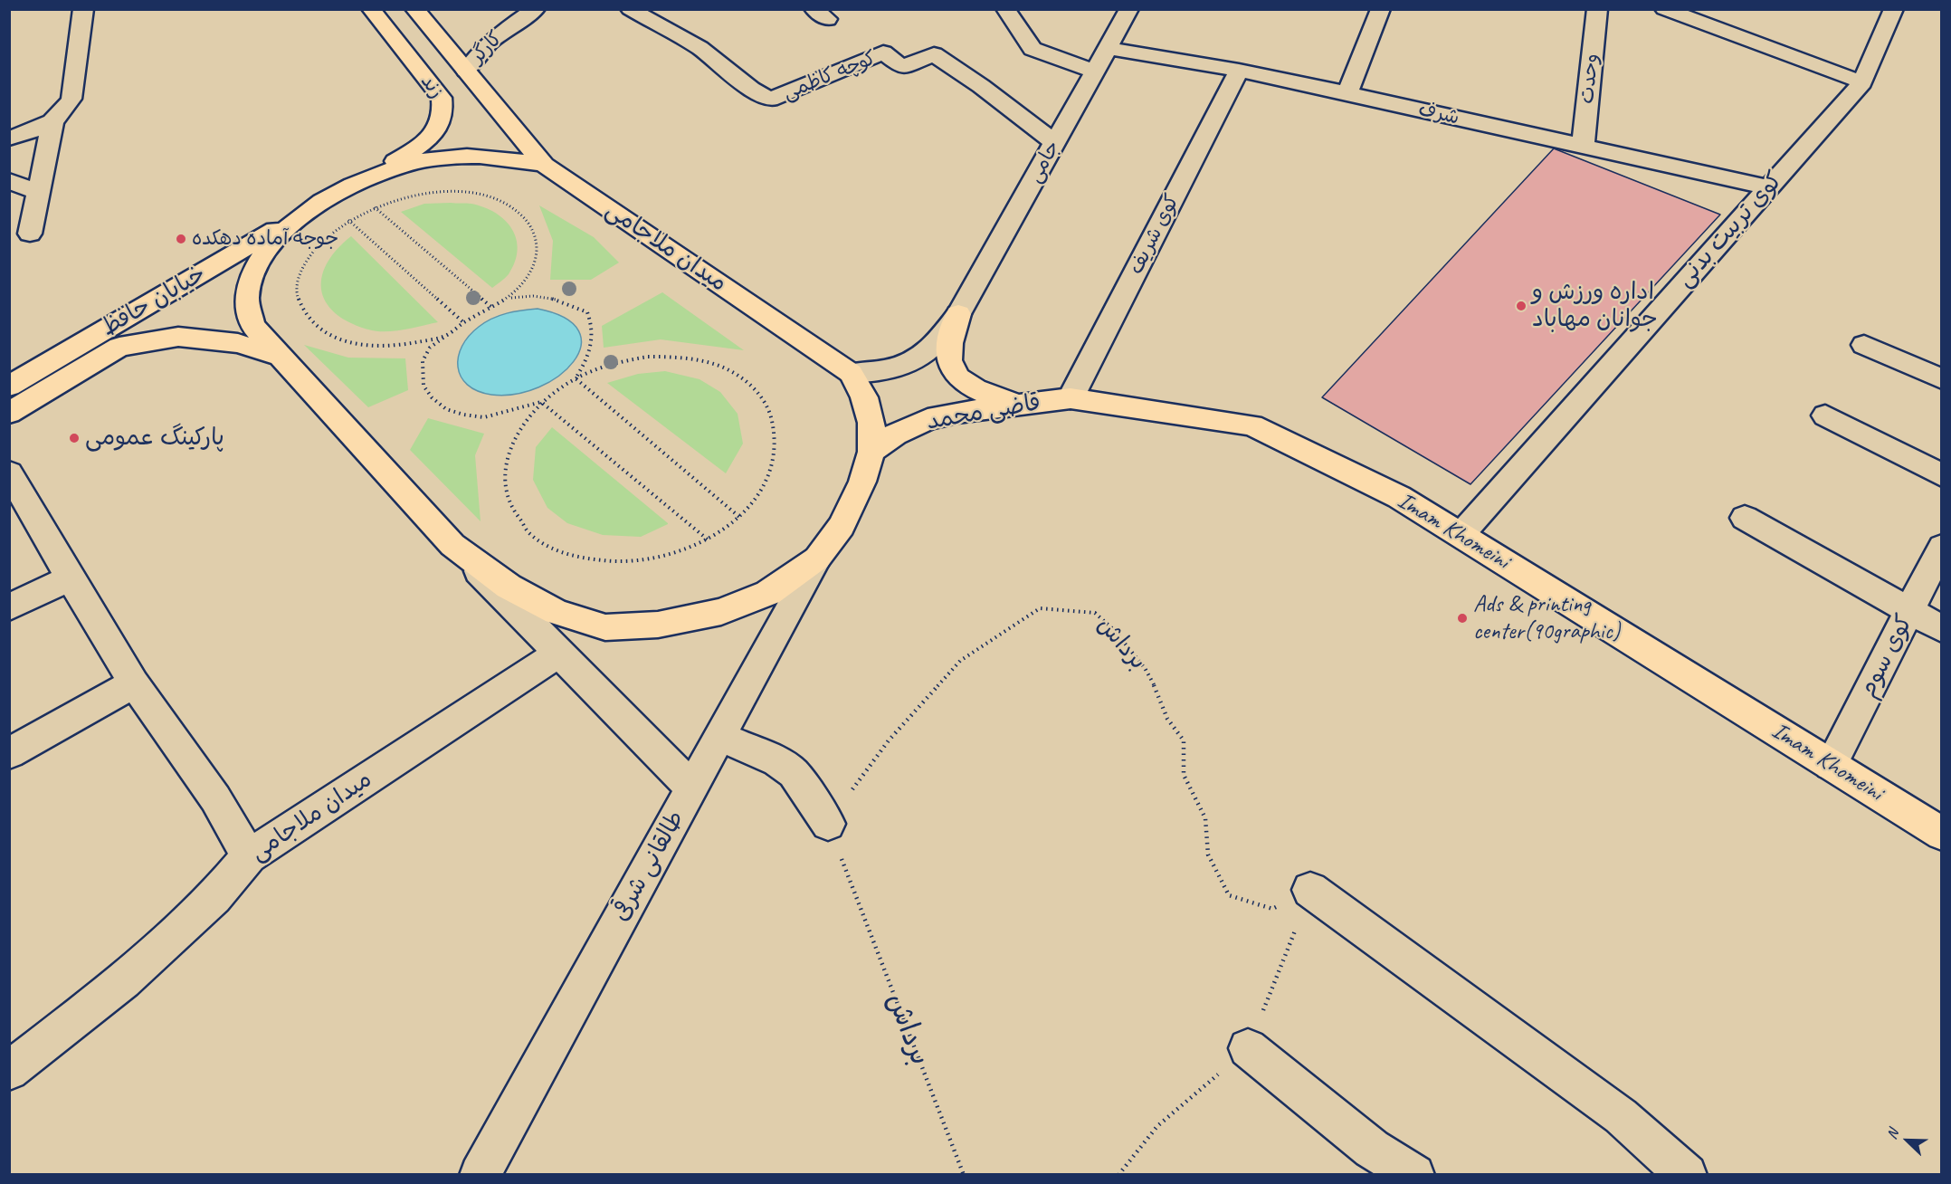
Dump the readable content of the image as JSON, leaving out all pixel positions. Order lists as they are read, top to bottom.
{
  "streets": {
    "main road": [
      "زند",
      "میدان ملاجامی",
      "خیابان حافظ",
      "قاضی محمد",
      "Imam Khomeini"
    ],
    "street": [
      "کارگر",
      "کوچه کاظمی",
      "وحدت",
      "شرف",
      "جامی",
      "کوی تربیت بدنی",
      "کوی شریف",
      "کوی سوم",
      "طالقانی شرقی"
    ],
    "path": ["برداش"]
  },
  "crossings": [
    ["کارگر", "زند"],
    ["کوچه کاظمی", "جامی"],
    ["وحدت", "شرف"],
    ["زند", "میدان ملاجامی"],
    ["شرف", "جامی"],
    ["شرف", "کوی تربیت بدنی"],
    ["شرف", "کوی شریف"],
    ["جامی", "میدان ملاجامی"],
    ["کوی تربیت بدنی", "Imam Khomeini"],
    ["کوی شریف", "قاضی محمد"],
    ["کوی شریف", "Imam Khomeini"],
    ["میدان ملاجامی", "خیابان حافظ"],
    ["میدان ملاجامی", "قاضی محمد"],
    ["میدان ملاجامی", "طالقانی شرقی"],
    ["قاضی محمد", "Imam Khomeini"],
    ["Imam Khomeini", "کوی سوم"]
  ],
  "places": [
    "جوجه آماده دهکده",
    "اداره ورزش و جوانان مهاباد",
    "پارکینگ عمومی",
    "Ads & printing center(90graphic)"
  ],
  "north": "top left"
}
